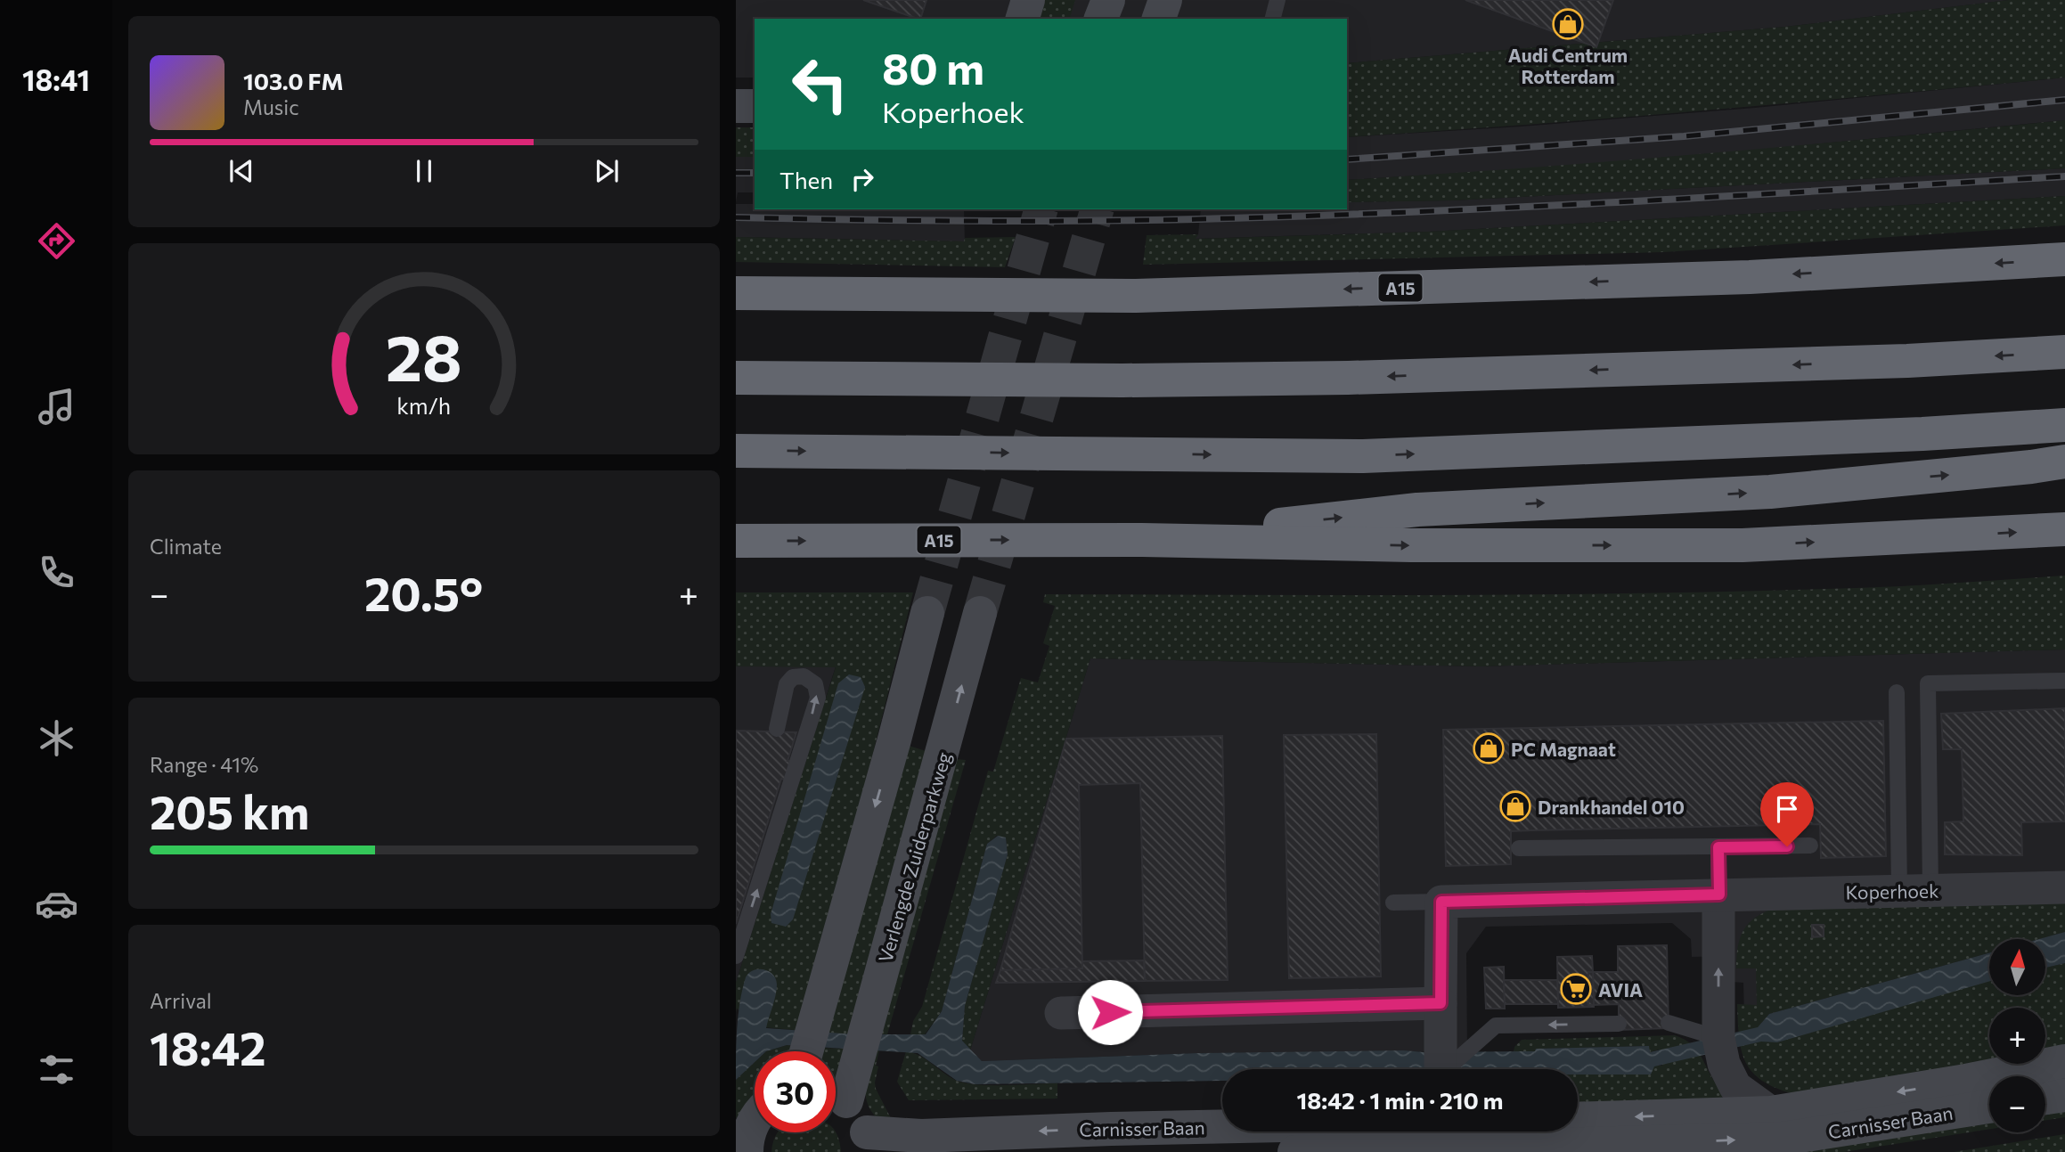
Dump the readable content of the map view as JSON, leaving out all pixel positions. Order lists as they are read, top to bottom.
{
  "streets": {
    "highway": ["A15"],
    "main road": ["Verlengde Zuiderparkweg", "Carnisser Baan"],
    "street": ["Koperhoek"]
  },
  "places": {
    "shop": ["Audi Centrum Rotterdam", "PC Magnaat", "Drankhandel 010"],
    "supermarket": ["AVIA"]
  },
  "north": "top",
  "page": {
    "tabs": "18:41",
    "turn": ["80 m", "Koperhoek"],
    "song": ["103.0 FM", "Music"],
    "then": "Then",
    "tile": [
      "Climate",
      ["Range · 41%", "205 km"],
      ["Arrival", "18:42"]
    ],
    "heat": ["−", "20.5°", "+"],
    "map_buttons": ["+", "−"],
    "limit": "30",
    "trip": "18:42 · 1 min · 210 m",
    "gauge": ["28", "km/h"]
  }
}
